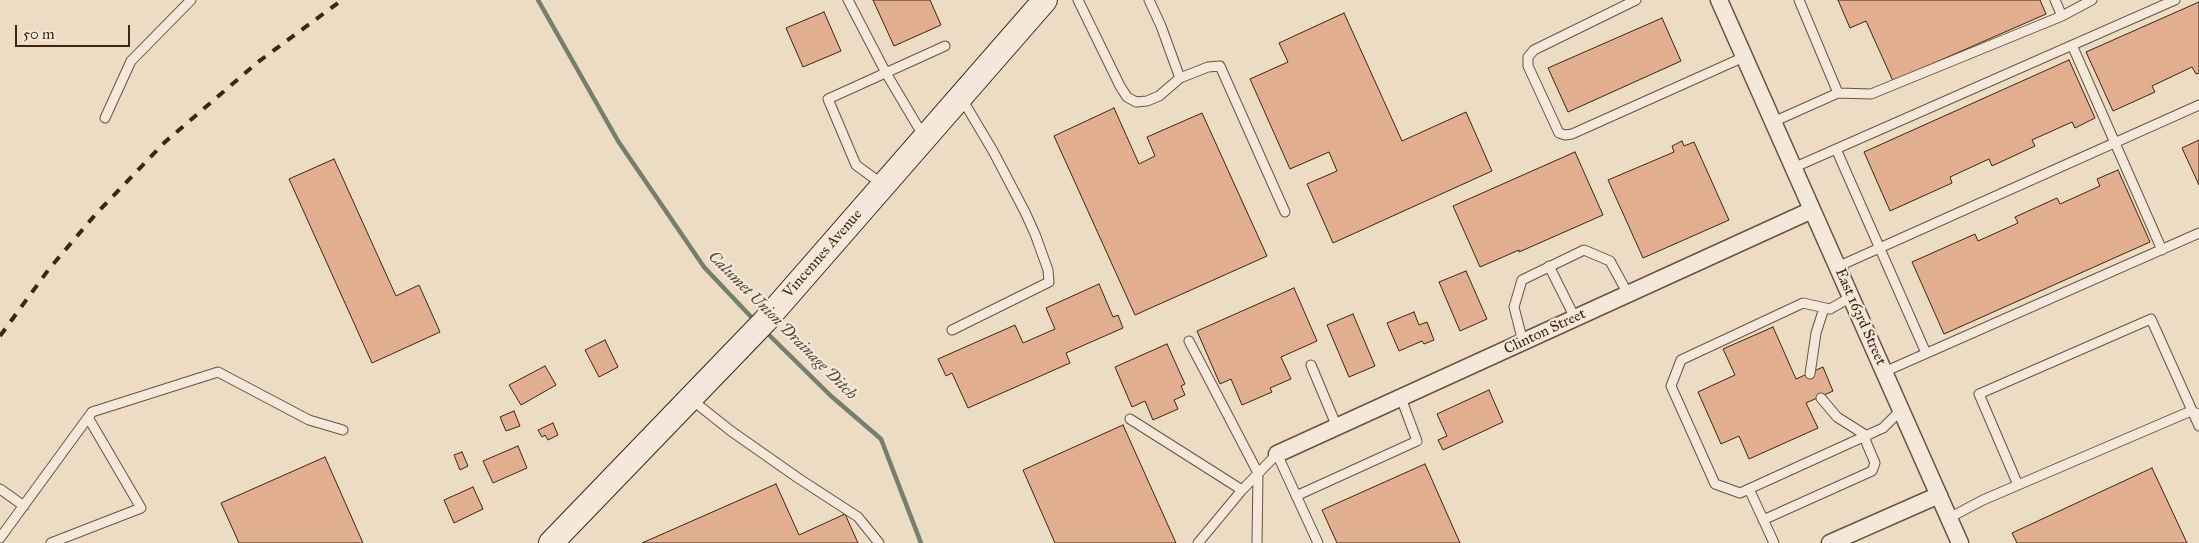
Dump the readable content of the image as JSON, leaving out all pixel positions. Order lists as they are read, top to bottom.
{
  "streets": {
    "street": ["Vincennes Avenue", "East 163rd Street", "Clinton Street"]
  },
  "crossings": [
    ["East 163rd Street", "Clinton Street"]
  ],
  "water": ["Calumet Union Drainage Ditch"],
  "scale_bar": "50 m"
}
